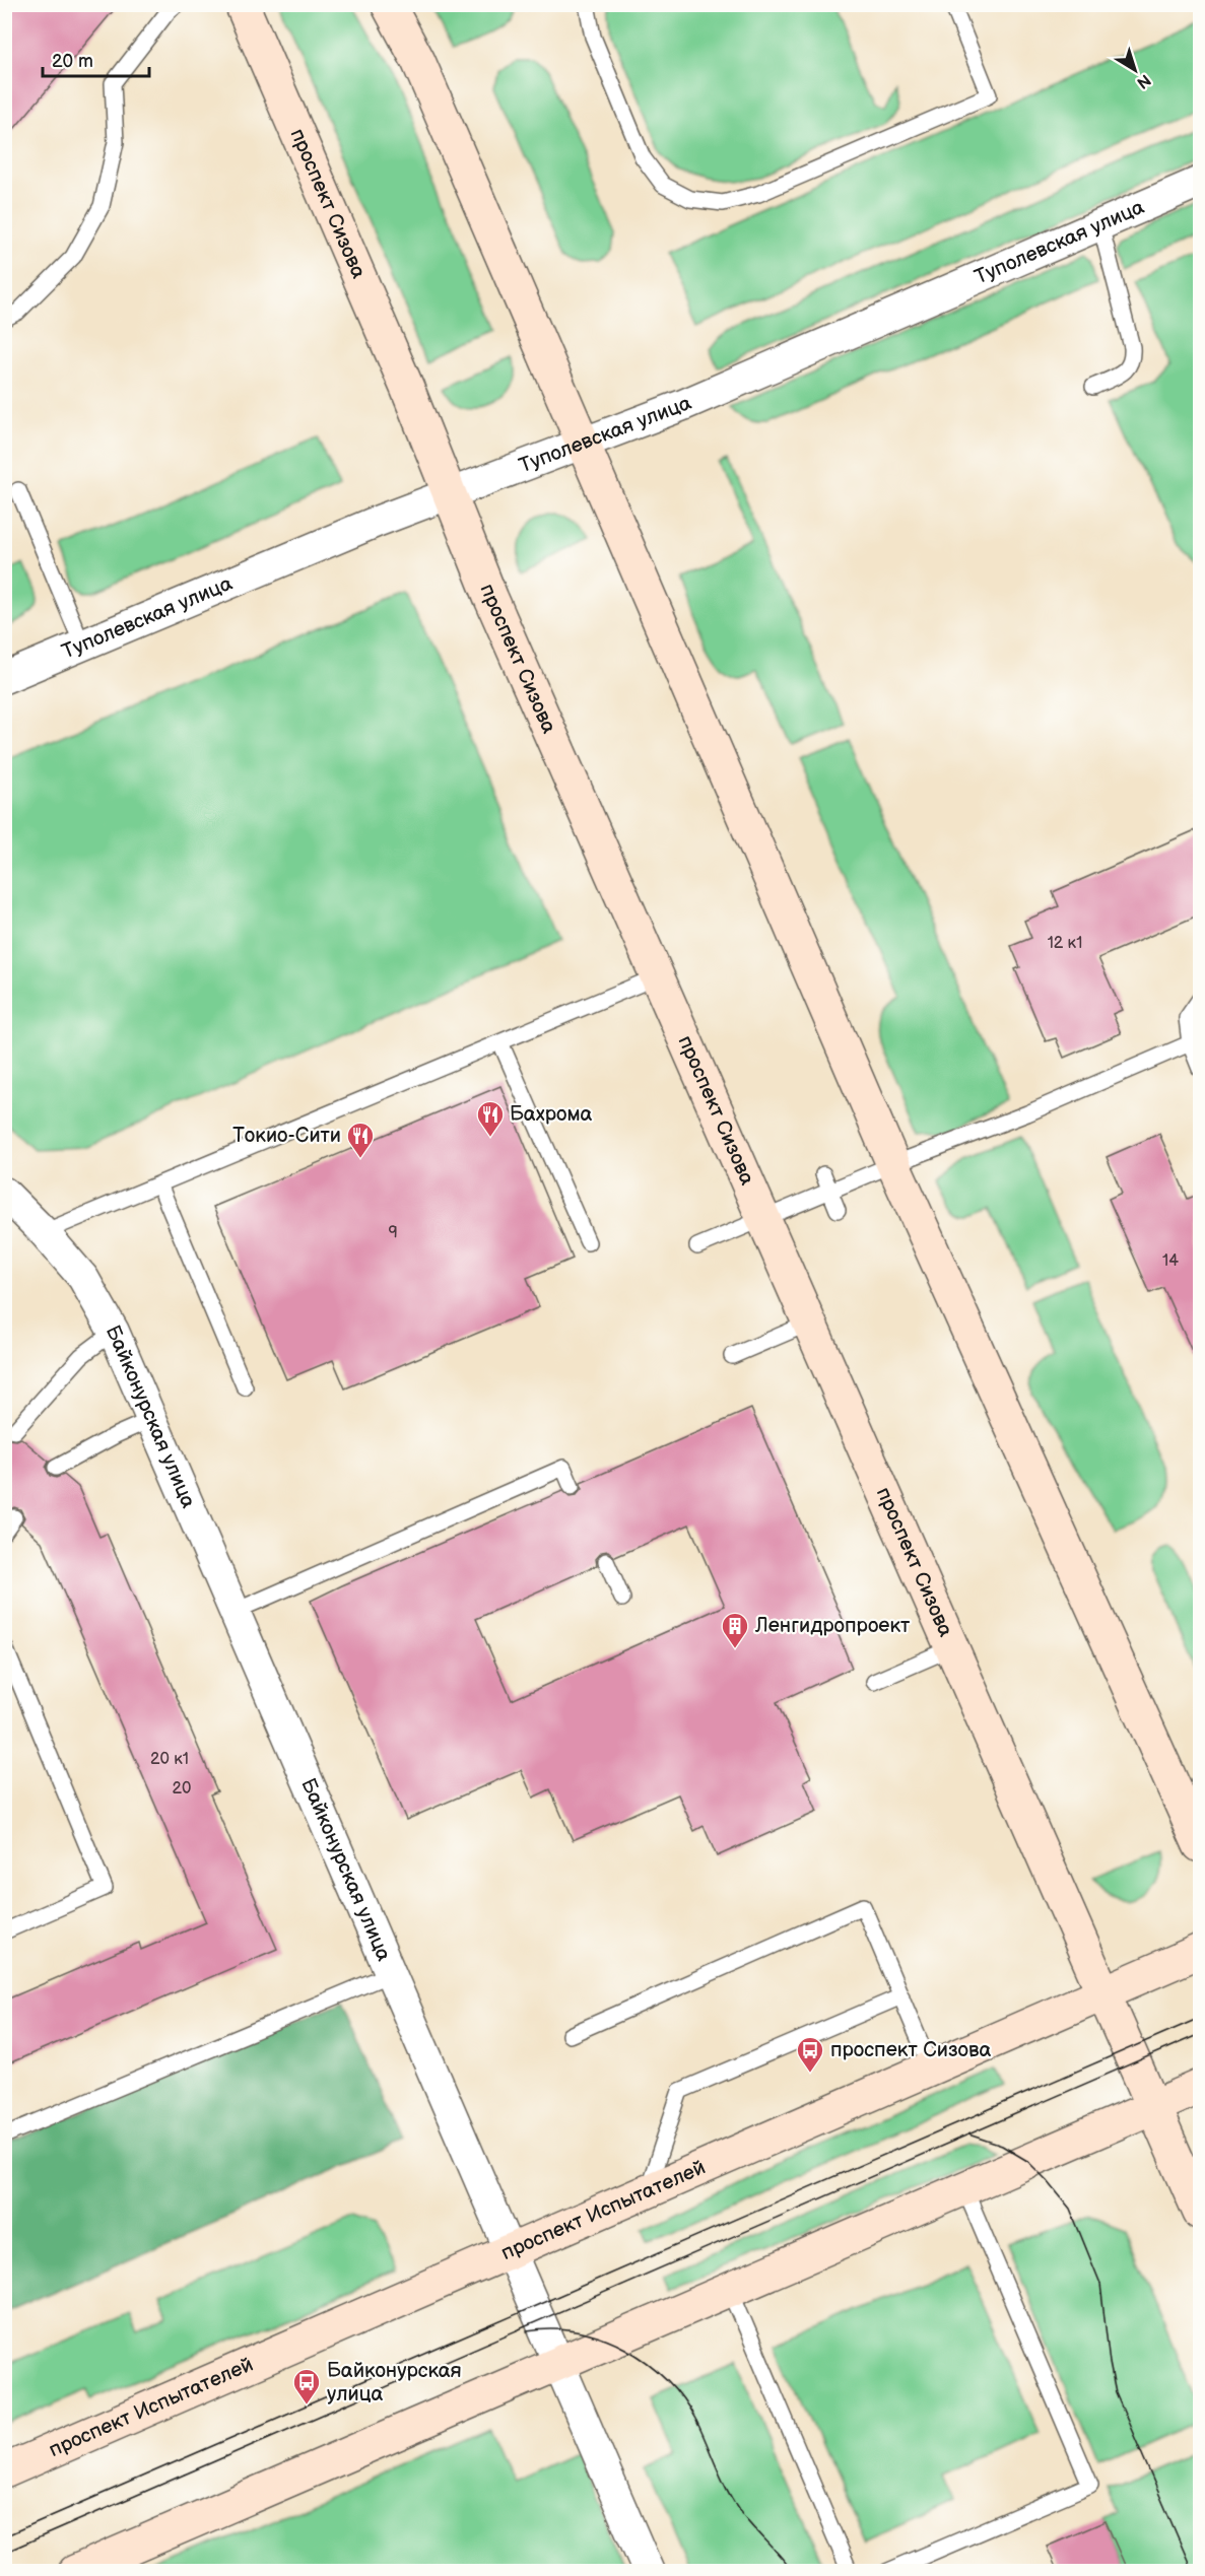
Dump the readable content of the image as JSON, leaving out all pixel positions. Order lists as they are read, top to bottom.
{
  "streets": {
    "street": [
      "проспект Сизова",
      "Туполевская улица",
      "Байконурская улица",
      "проспект Испытателей"
    ]
  },
  "crossings": [
    ["проспект Сизова", "Туполевская улица"],
    ["проспект Сизова", "проспект Испытателей"],
    ["Байконурская улица", "проспект Испытателей"]
  ],
  "places": {
    "restaurant": ["Бахрома", "Токио-Сити"],
    "building": ["Ленгидропроект"],
    "bus stop": ["проспект Сизова", "Байконурская улица"]
  },
  "house_numbers": [
    "12 к1",
    "9",
    "14",
    "20 к1",
    "20"
  ],
  "scale_bar": "20 m",
  "north": "bottom right"
}
